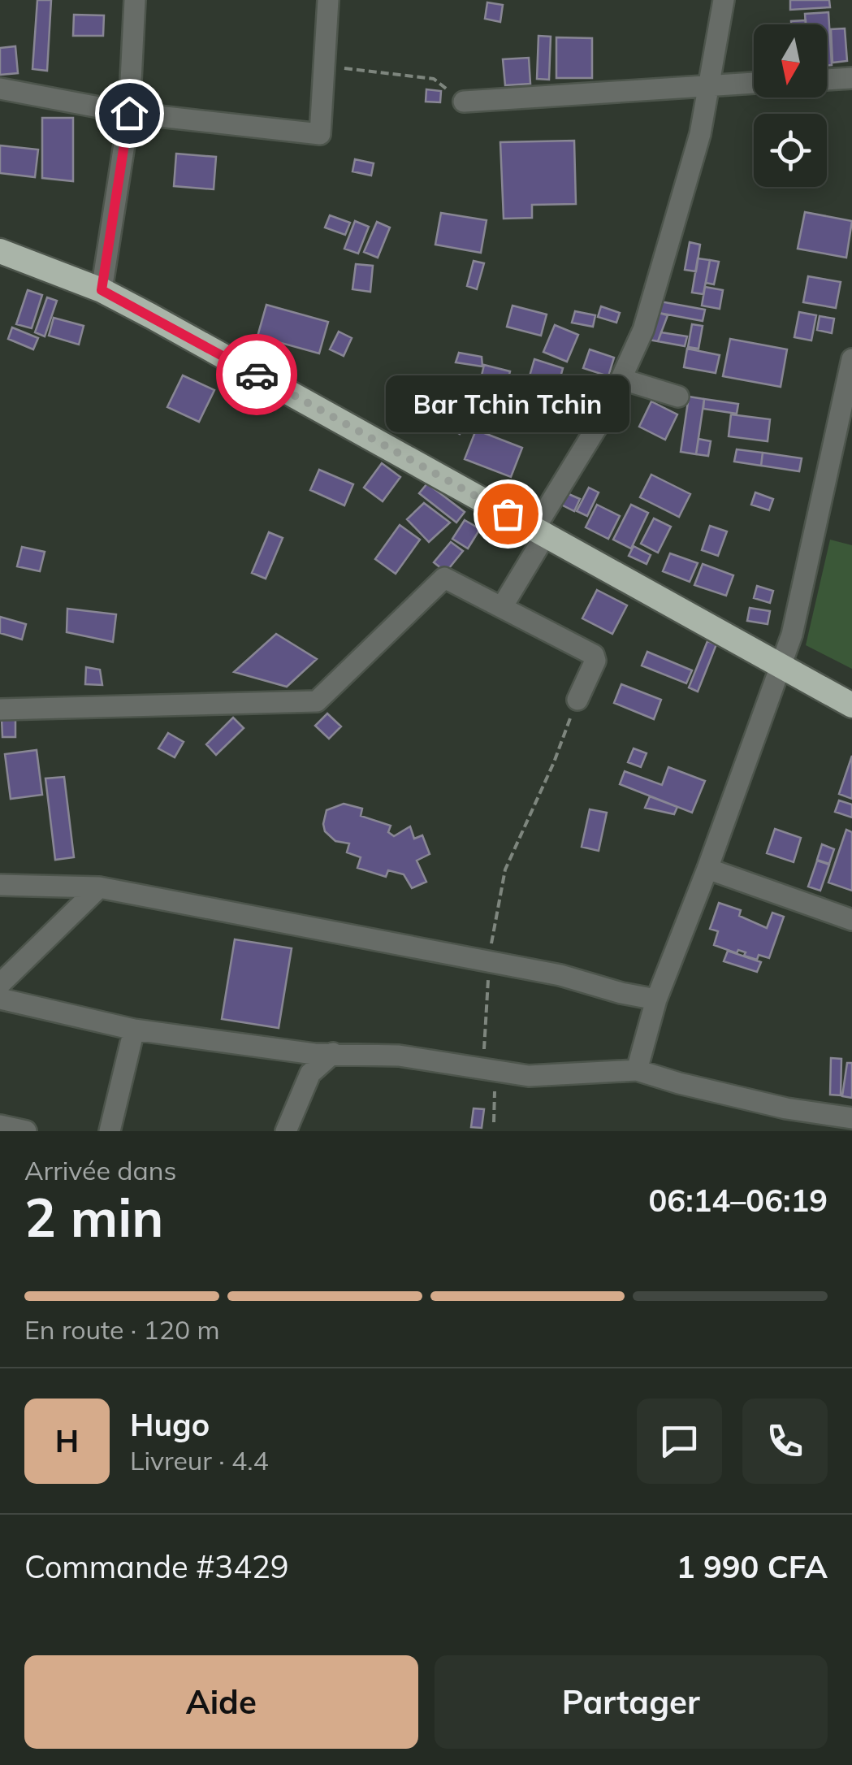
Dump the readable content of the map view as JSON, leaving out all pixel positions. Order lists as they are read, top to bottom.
{
  "places": ["Bar Tchin Tchin"],
  "north": "bottom",
  "page": {
    "bubble": "Bar Tchin Tchin",
    "heading": ["2 min", "Arrivée dans", "06:14–06:19"],
    "panel": [
      "Hugo",
      "Livreur · 4.4",
      "Commande #3429",
      "1 990 CFA"
    ],
    "bar": "En route · 120 m",
    "round": "H",
    "buttons": ["Aide", "Partager"]
  }
}
